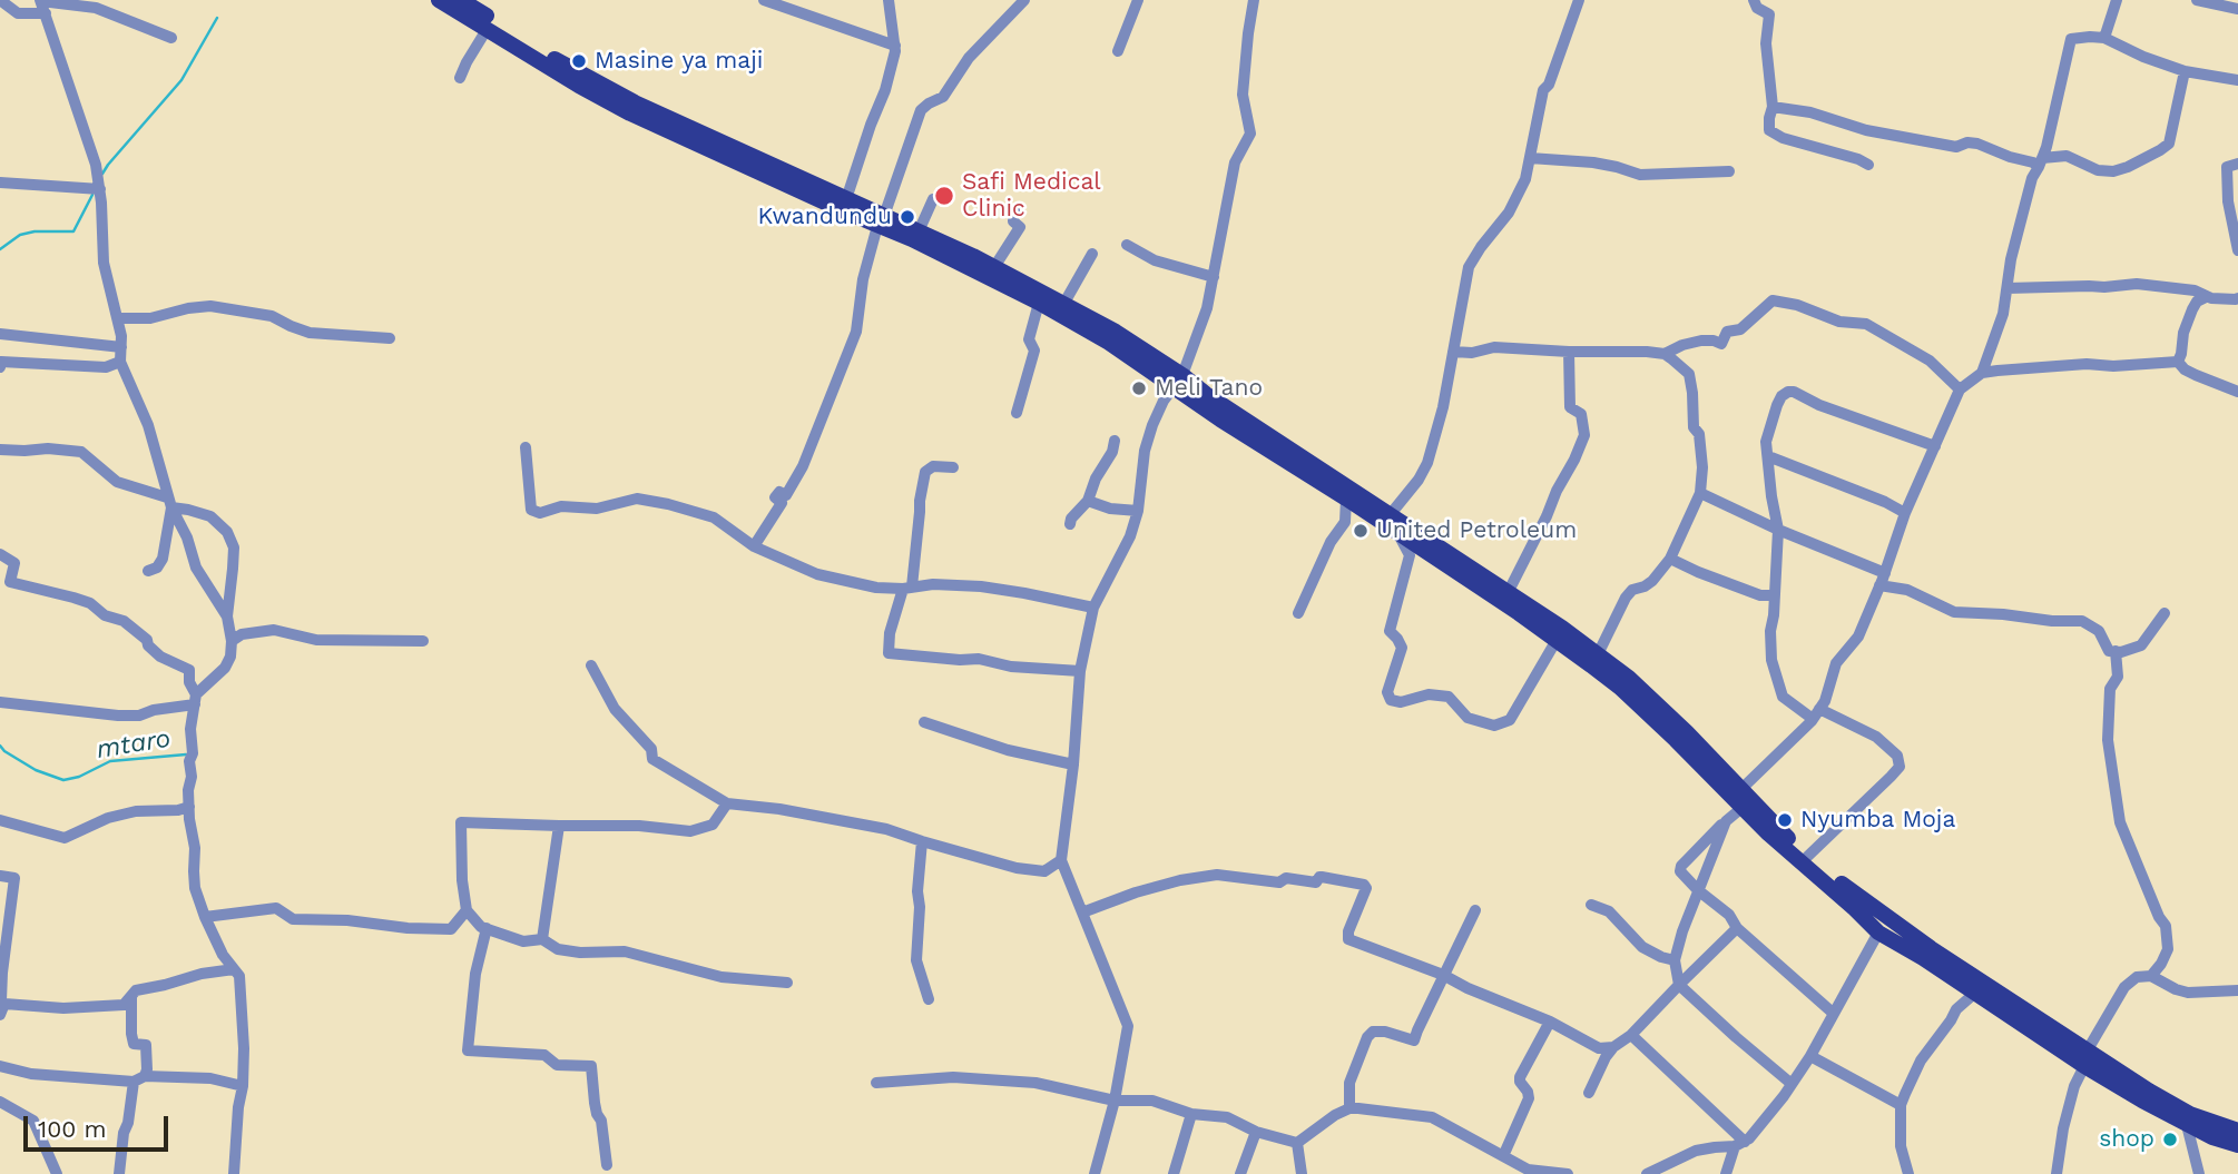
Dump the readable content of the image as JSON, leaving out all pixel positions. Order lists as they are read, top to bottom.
{
  "water": ["mtaro"],
  "places": [
    "Masine ya maji",
    "Safi Medical Clinic",
    "Kwandundu",
    "Meli Tano",
    "United Petroleum",
    "Nyumba Moja",
    "shop"
  ],
  "scale_bar": "100 m"
}
